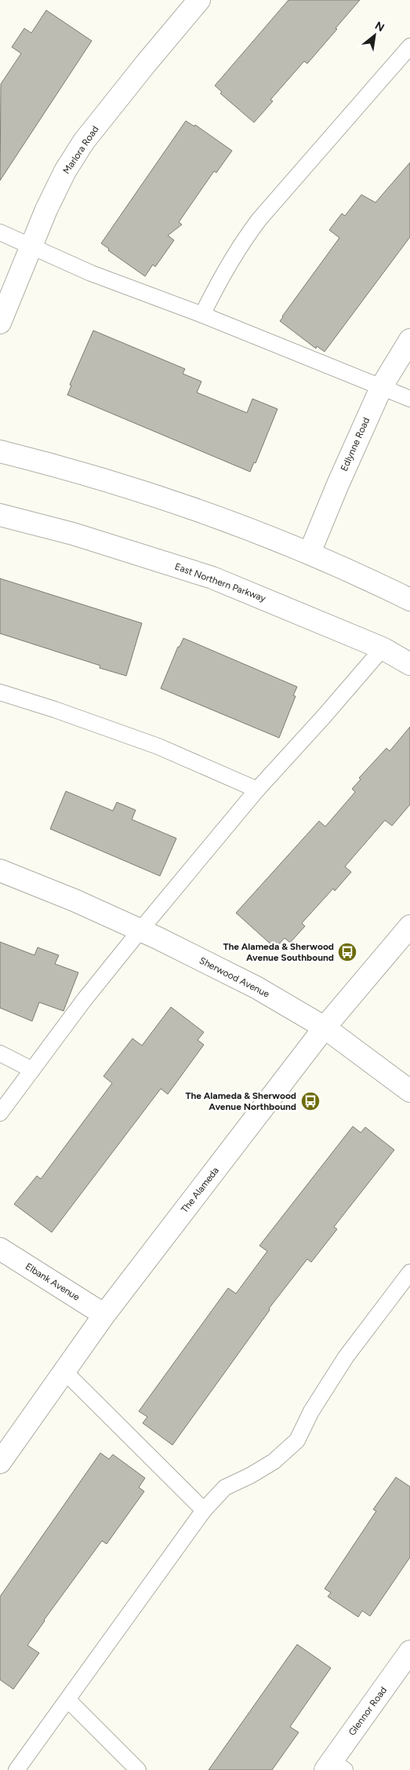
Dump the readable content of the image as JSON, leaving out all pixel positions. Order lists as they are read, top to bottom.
{
  "streets": {
    "main road": [
      "Marlora Road",
      "Edlynne Road",
      "East Northern Parkway",
      "Sherwood Avenue",
      "The Alameda",
      "Elbank Avenue",
      "Glennor Road"
    ]
  },
  "crossings": [
    ["Sherwood Avenue", "The Alameda"],
    ["The Alameda", "Elbank Avenue"]
  ],
  "places": {
    "bus stop": ["The Alameda & Sherwood Avenue Southbound", "The Alameda & Sherwood Avenue Northbound"]
  },
  "north": "top right"
}
